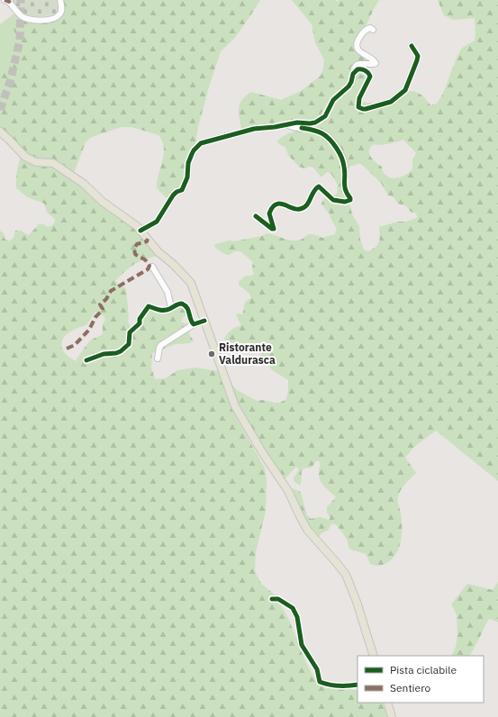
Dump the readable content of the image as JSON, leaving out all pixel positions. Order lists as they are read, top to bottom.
{
  "places": ["Ristorante Valdurasca"],
  "legend": ["Pista ciclabile", "Sentiero"]
}
